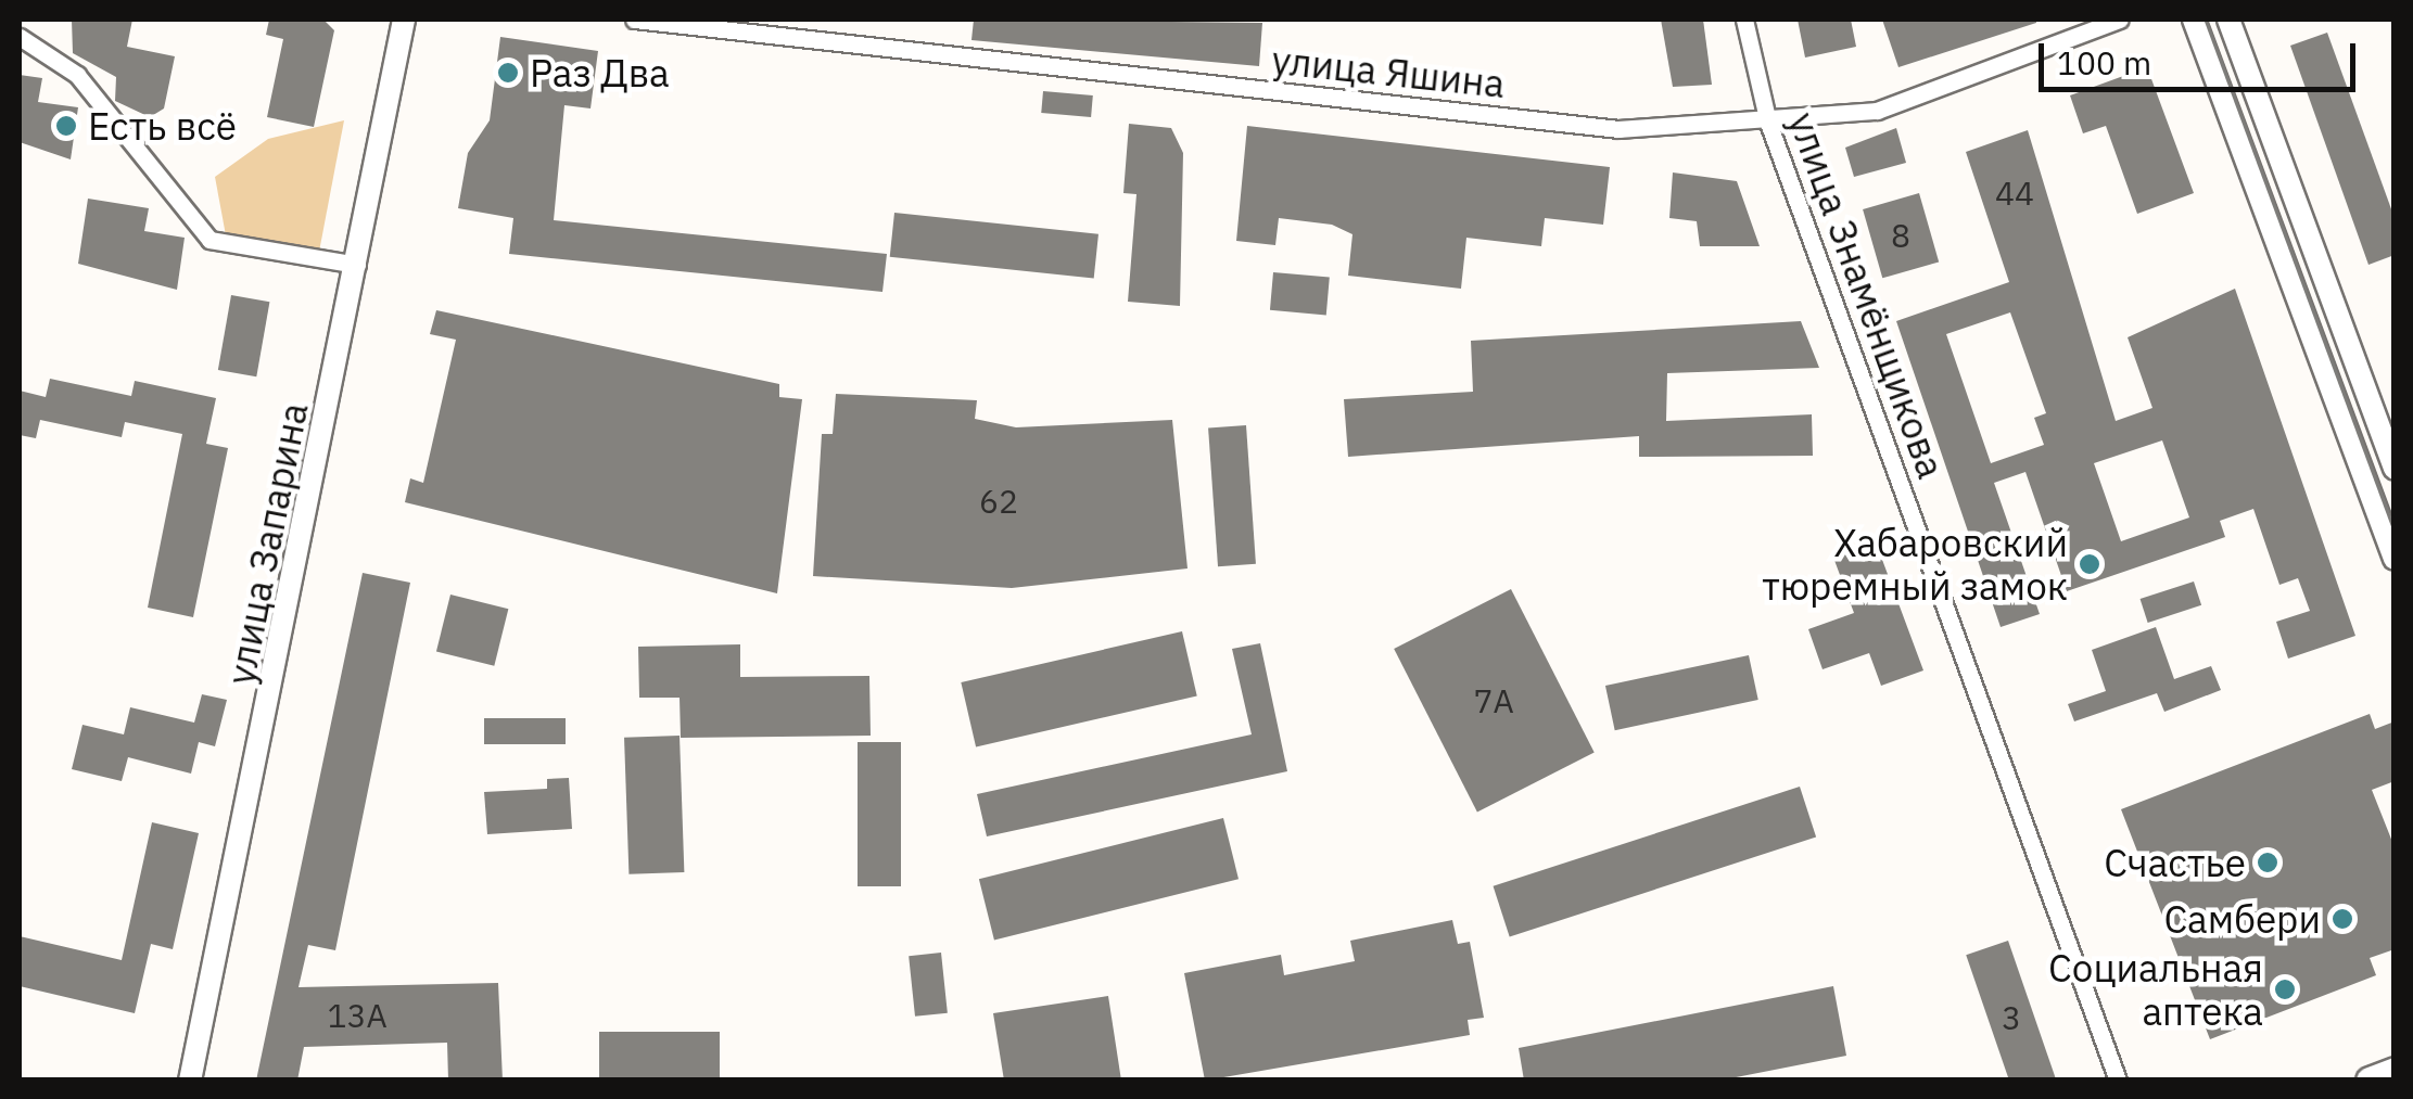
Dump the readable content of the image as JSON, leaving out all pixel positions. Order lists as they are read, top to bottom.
{
  "streets": {
    "street": ["улица Яшина", "улица Знамёнщикова", "улица Запарина"]
  },
  "crossings": [
    ["улица Яшина", "улица Знамёнщикова"]
  ],
  "places": [
    "Раз Два",
    "Есть всё",
    "Хабаровский тюремный замок",
    "Счастье",
    "Самбери",
    "Социальная аптека"
  ],
  "house_numbers": [
    "44",
    "8",
    "62",
    "7А",
    "13А",
    "3"
  ],
  "scale_bar": "100 m"
}
